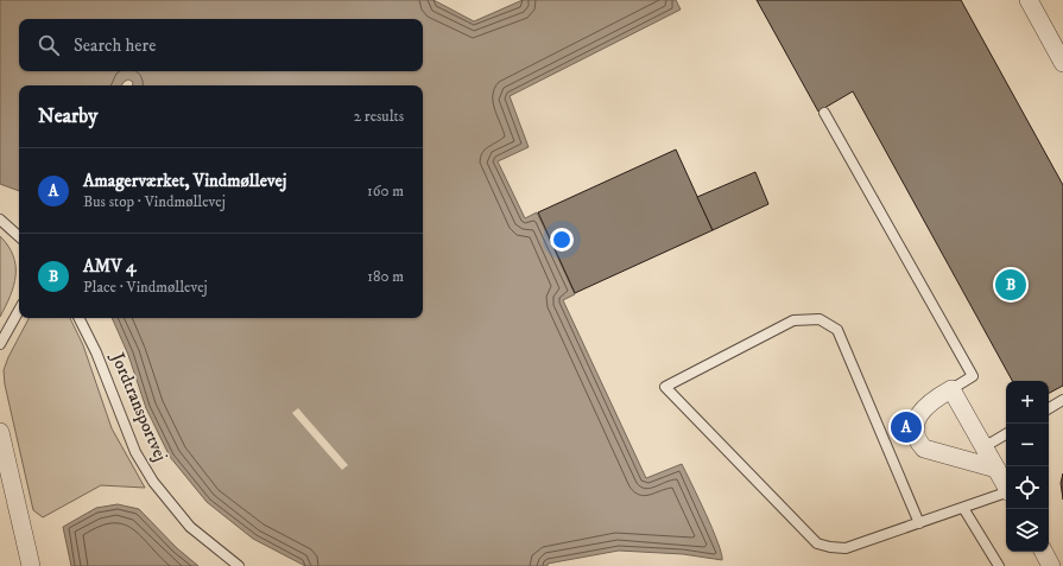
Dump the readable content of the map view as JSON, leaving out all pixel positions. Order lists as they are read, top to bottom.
{
  "streets": {
    "lane": ["Jordtransportvej"]
  },
  "page": {
    "search": "Search here",
    "heading": ["Nearby", "2 results"],
    "list": [
      {
        "mark": "A",
        "name": "Amagerværket, Vindmøllevej",
        "note": "Bus stop · Vindmøllevej",
        "value": "160 m"
      },
      {
        "mark": "B",
        "name": "AMV 4",
        "note": "Place · Vindmøllevej",
        "value": "180 m"
      }
    ],
    "pins": ["B", "A"],
    "map_buttons": ["+", "−"]
  }
}
